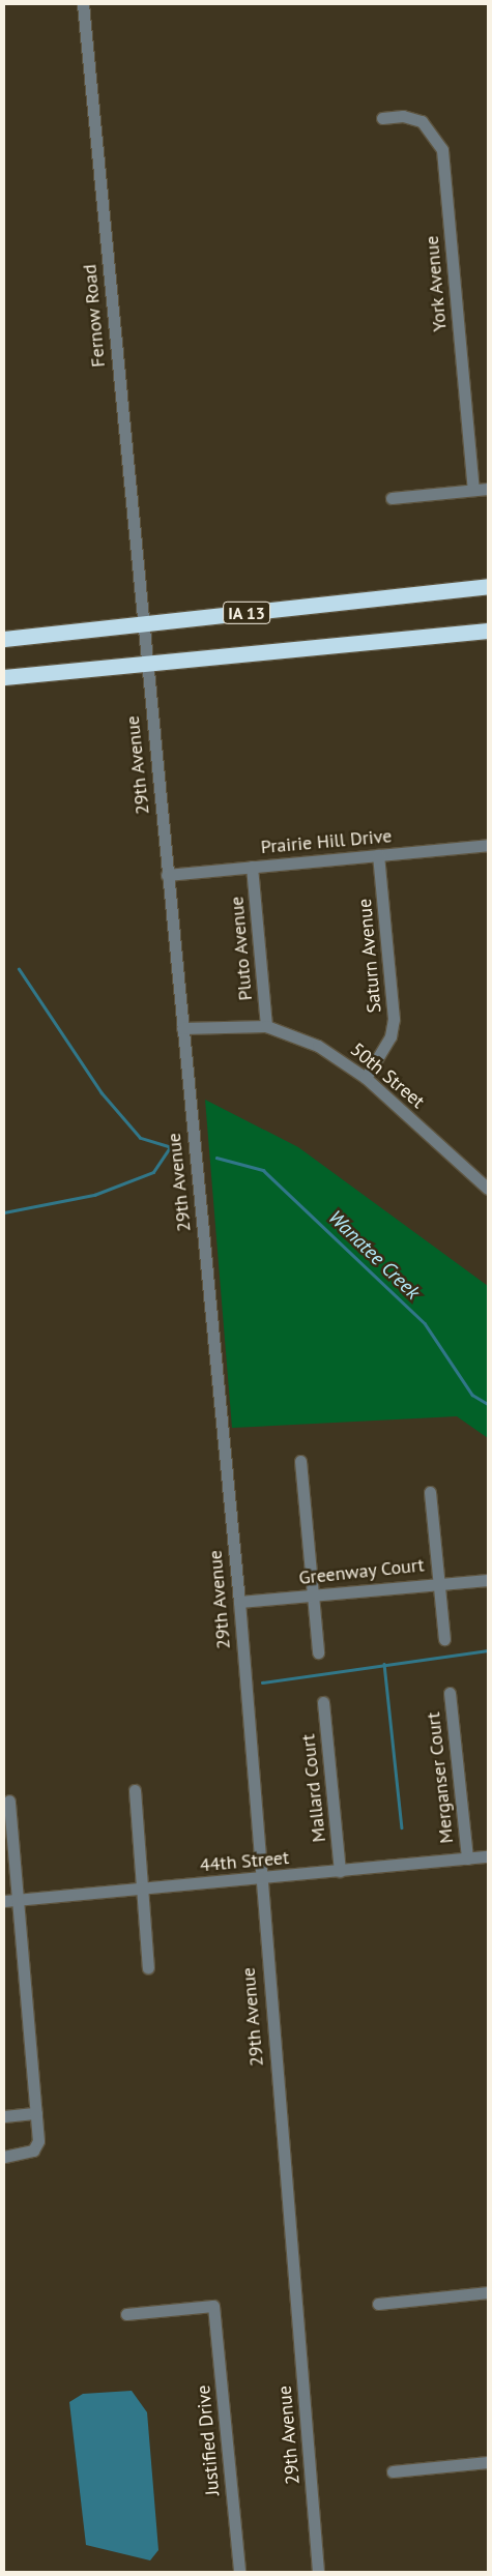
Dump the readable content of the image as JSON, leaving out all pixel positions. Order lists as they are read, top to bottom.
{
  "streets": {
    "highway": ["IA 13"],
    "street": [
      "York Avenue",
      "Fernow Road",
      "29th Avenue",
      "Prairie Hill Drive",
      "Pluto Avenue",
      "Saturn Avenue",
      "50th Street",
      "Greenway Court",
      "Merganser Court",
      "Mallard Court",
      "44th Street",
      "Justified Drive"
    ]
  },
  "crossings": [
    ["Fernow Road", "IA 13"],
    ["Fernow Road", "29th Avenue"],
    ["IA 13", "29th Avenue"],
    ["29th Avenue", "Prairie Hill Drive"],
    ["29th Avenue", "50th Street"],
    ["29th Avenue", "Greenway Court"],
    ["29th Avenue", "44th Street"],
    ["Prairie Hill Drive", "Pluto Avenue"],
    ["Prairie Hill Drive", "Saturn Avenue"],
    ["Pluto Avenue", "50th Street"],
    ["Saturn Avenue", "50th Street"],
    ["Merganser Court", "44th Street"],
    ["Mallard Court", "44th Street"]
  ],
  "water": ["Wanatee Creek"]
}
